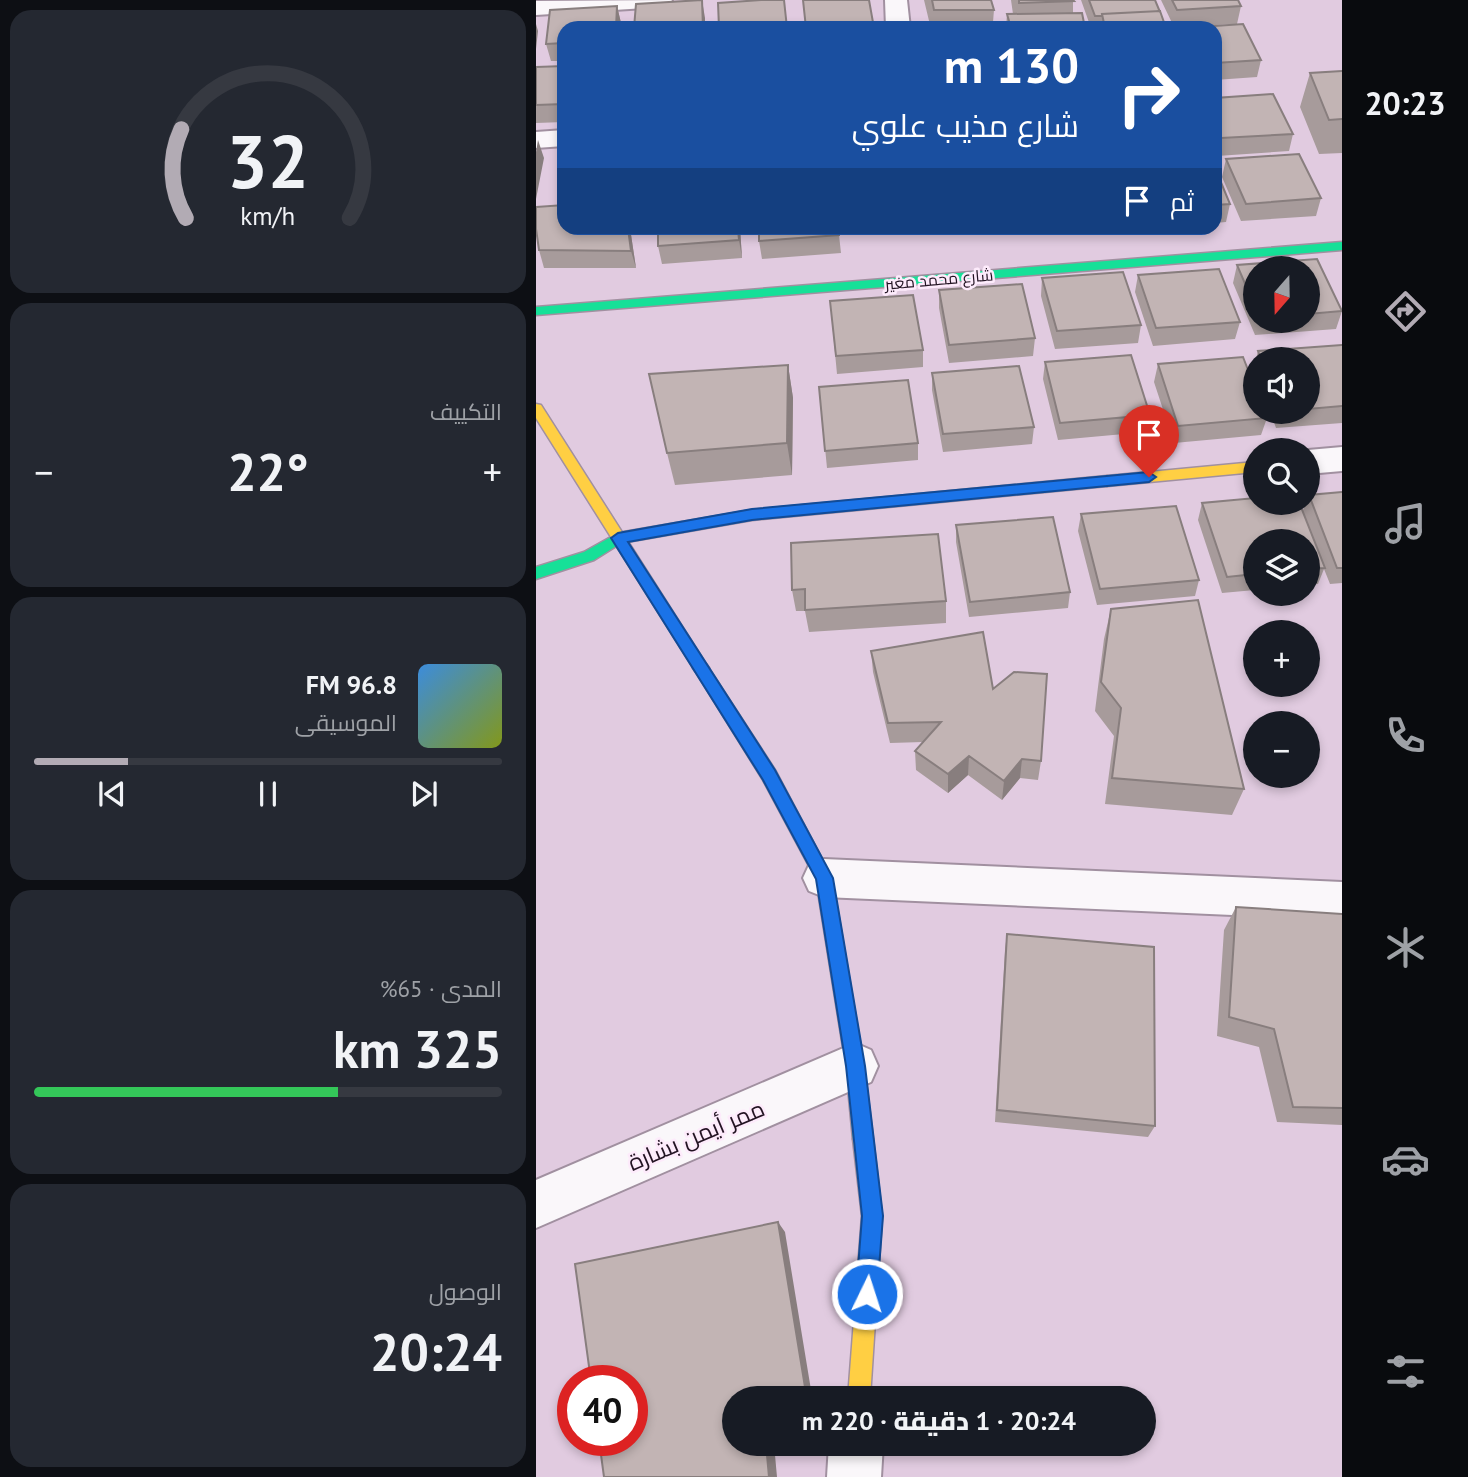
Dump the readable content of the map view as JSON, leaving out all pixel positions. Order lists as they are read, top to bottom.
{
  "streets": {
    "street": ["شارع محمد مغير", "ممر أيمن بشارة"]
  },
  "north": "bottom",
  "page": {
    "tabs": "20:23",
    "turn": ["130 m", "شارع مذيب علوي"],
    "then": "ثم",
    "map_buttons": ["+", "−"],
    "tile": [
      "التكييف",
      ["المدى · 65%", "325 km"],
      ["الوصول", "20:24"]
    ],
    "heat": ["−", "22°", "+"],
    "song": ["96.8 FM", "الموسيقى"],
    "limit": "40",
    "trip": "20:24 · 1 دقيقة · 220 m",
    "gauge": ["32", "km/h"]
  }
}
